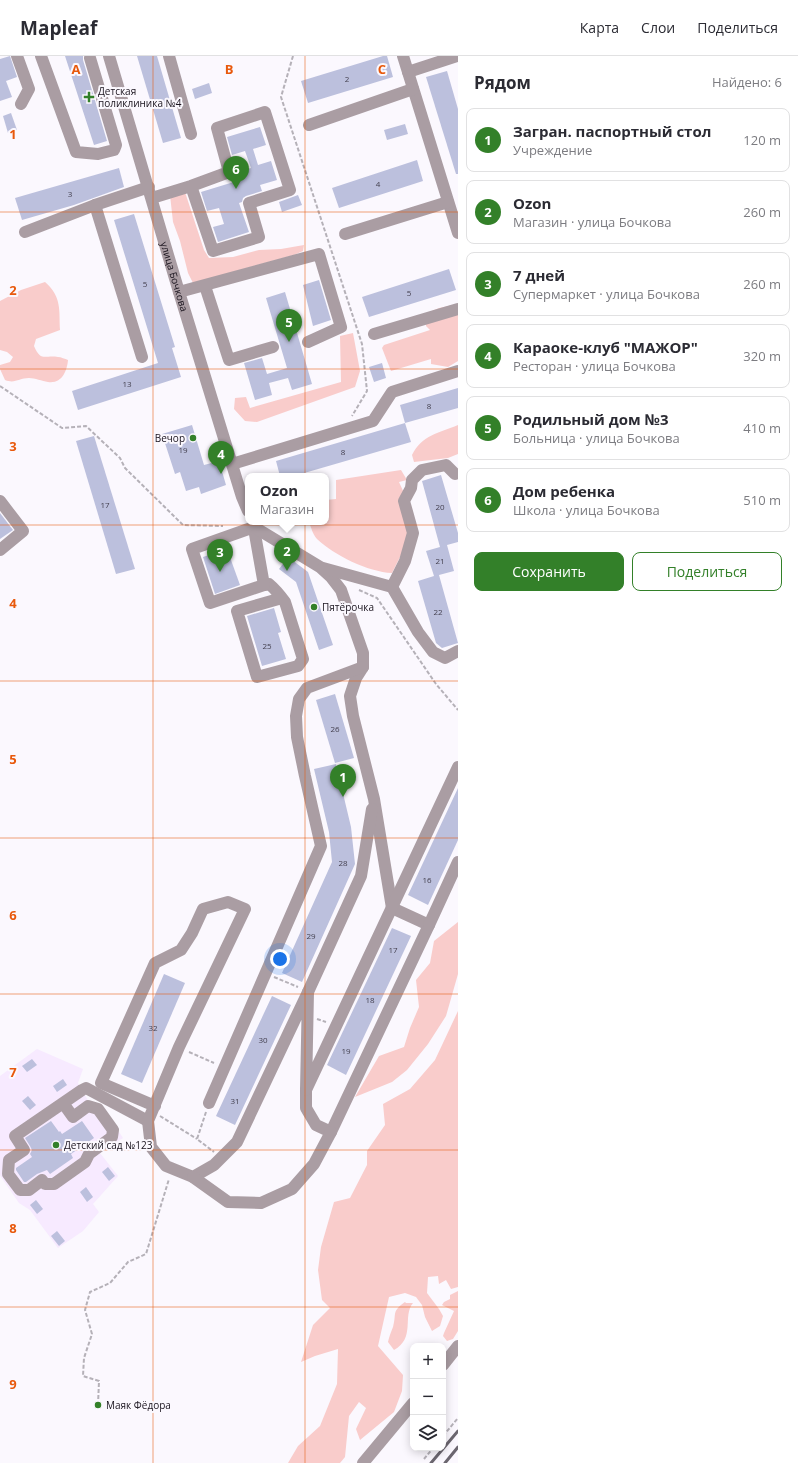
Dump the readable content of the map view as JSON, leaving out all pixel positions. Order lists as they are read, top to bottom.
{
  "streets": {
    "street": ["улица Бочкова"]
  },
  "places": {
    "health": ["Детская поликлиника №4"],
    "other": [
      "Вечор",
      "Пятёрочка",
      "Детский сад №123",
      "Маяк Фёдора"
    ]
  },
  "house_numbers": [
    "2",
    "4",
    "3",
    "5",
    "5",
    "13",
    "8",
    "19",
    "8",
    "17",
    "20",
    "21",
    "22",
    "25",
    "26",
    "28",
    "16",
    "29",
    "17",
    "18",
    "32",
    "30",
    "19",
    "31"
  ],
  "page": {
    "header": "Mapleaf",
    "nav": ["Карта", "Слои", "Поделиться"],
    "heading": ["Рядом", "Найдено: 6"],
    "list": [
      {
        "mark": "1",
        "name": "Загран. паспортный стол",
        "note": "Учреждение",
        "value": "120 m"
      },
      {
        "mark": "2",
        "name": "Ozon",
        "note": "Магазин · улица Бочкова",
        "value": "260 m"
      },
      {
        "mark": "3",
        "name": "7 дней",
        "note": "Супермаркет · улица Бочкова",
        "value": "260 m"
      },
      {
        "mark": "4",
        "name": "Караоке-клуб \"МАЖОР\"",
        "note": "Ресторан · улица Бочкова",
        "value": "320 m"
      },
      {
        "mark": "5",
        "name": "Родильный дом №3",
        "note": "Больница · улица Бочкова",
        "value": "410 m"
      },
      {
        "mark": "6",
        "name": "Дом ребенка",
        "note": "Школа · улица Бочкова",
        "value": "510 m"
      }
    ],
    "pins": [
      "6",
      "5",
      "4",
      "2",
      "3",
      "1"
    ],
    "popup": ["Ozon", "Магазин"],
    "buttons": ["Сохранить", "Поделиться"],
    "map_buttons": ["+", "−"]
  },
  "grid": {
    "columns": ["A", "B", "C"],
    "rows": [
      "1",
      "2",
      "3",
      "4",
      "5",
      "6",
      "7",
      "8",
      "9"
    ]
  }
}
